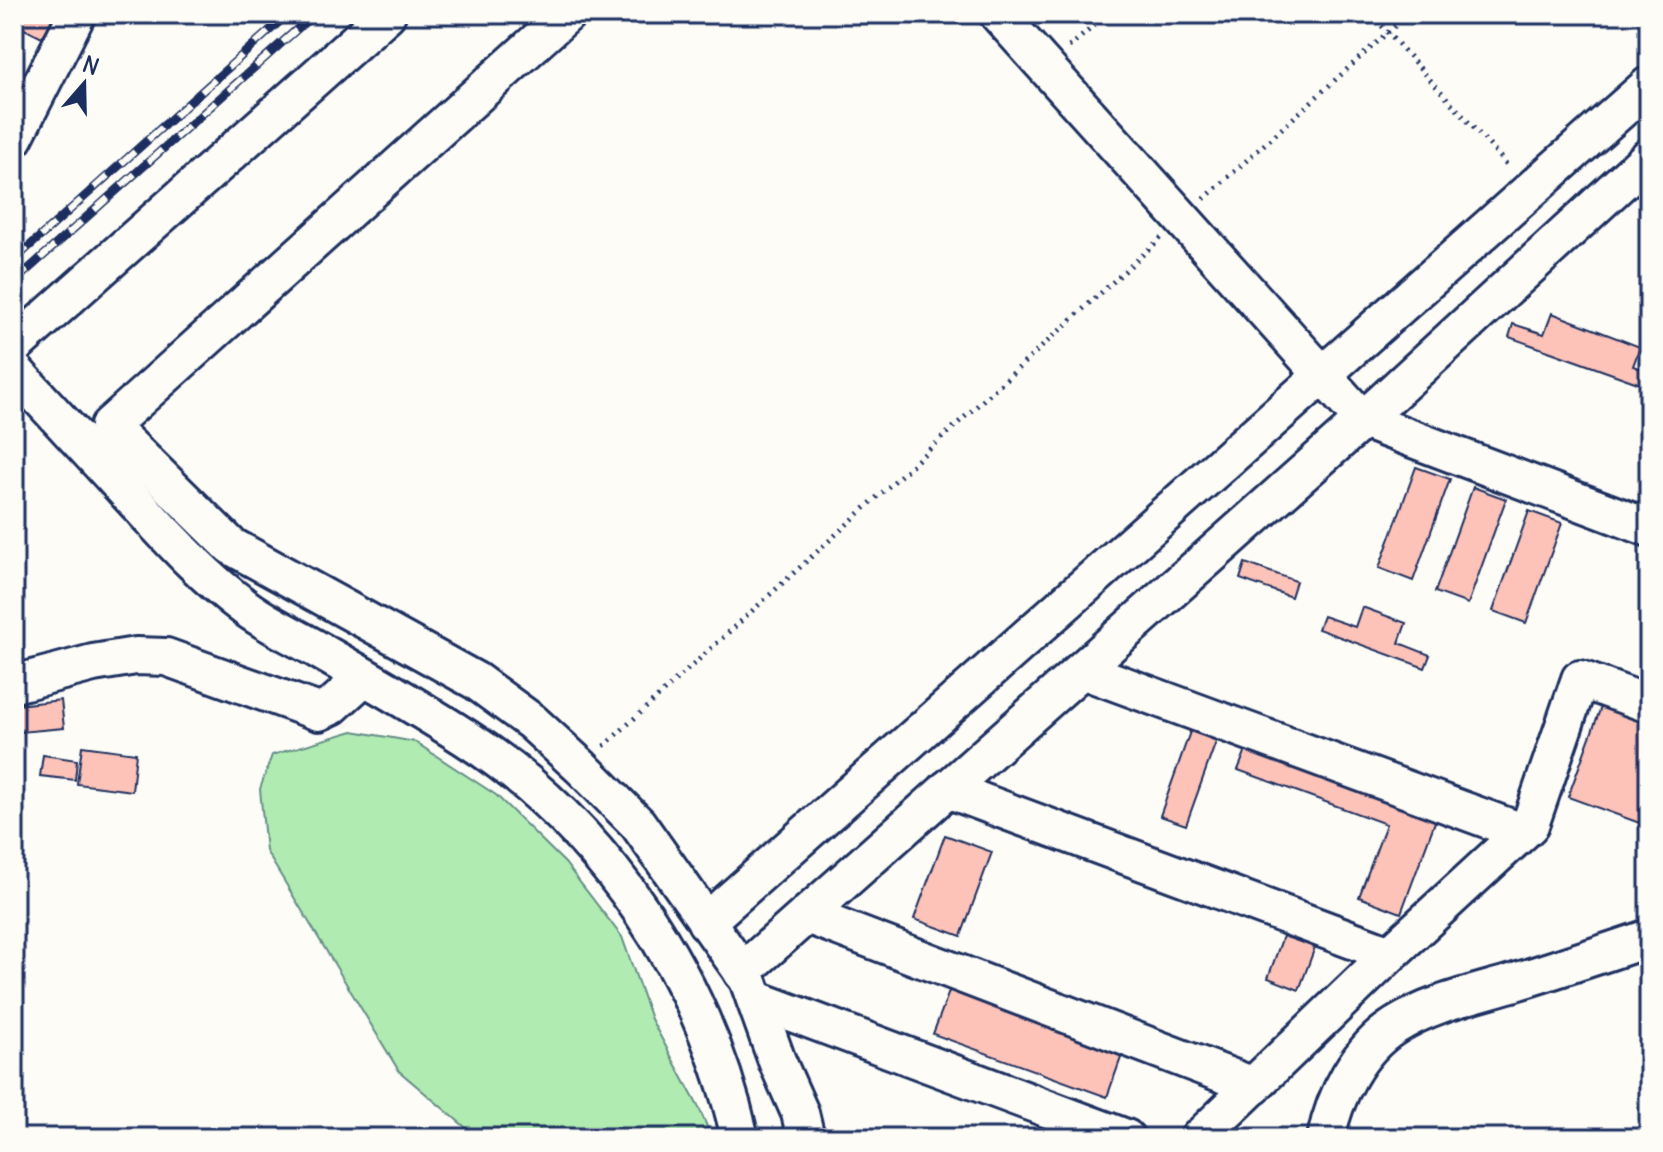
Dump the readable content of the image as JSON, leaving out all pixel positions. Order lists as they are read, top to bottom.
{
  "north": "top"
}
